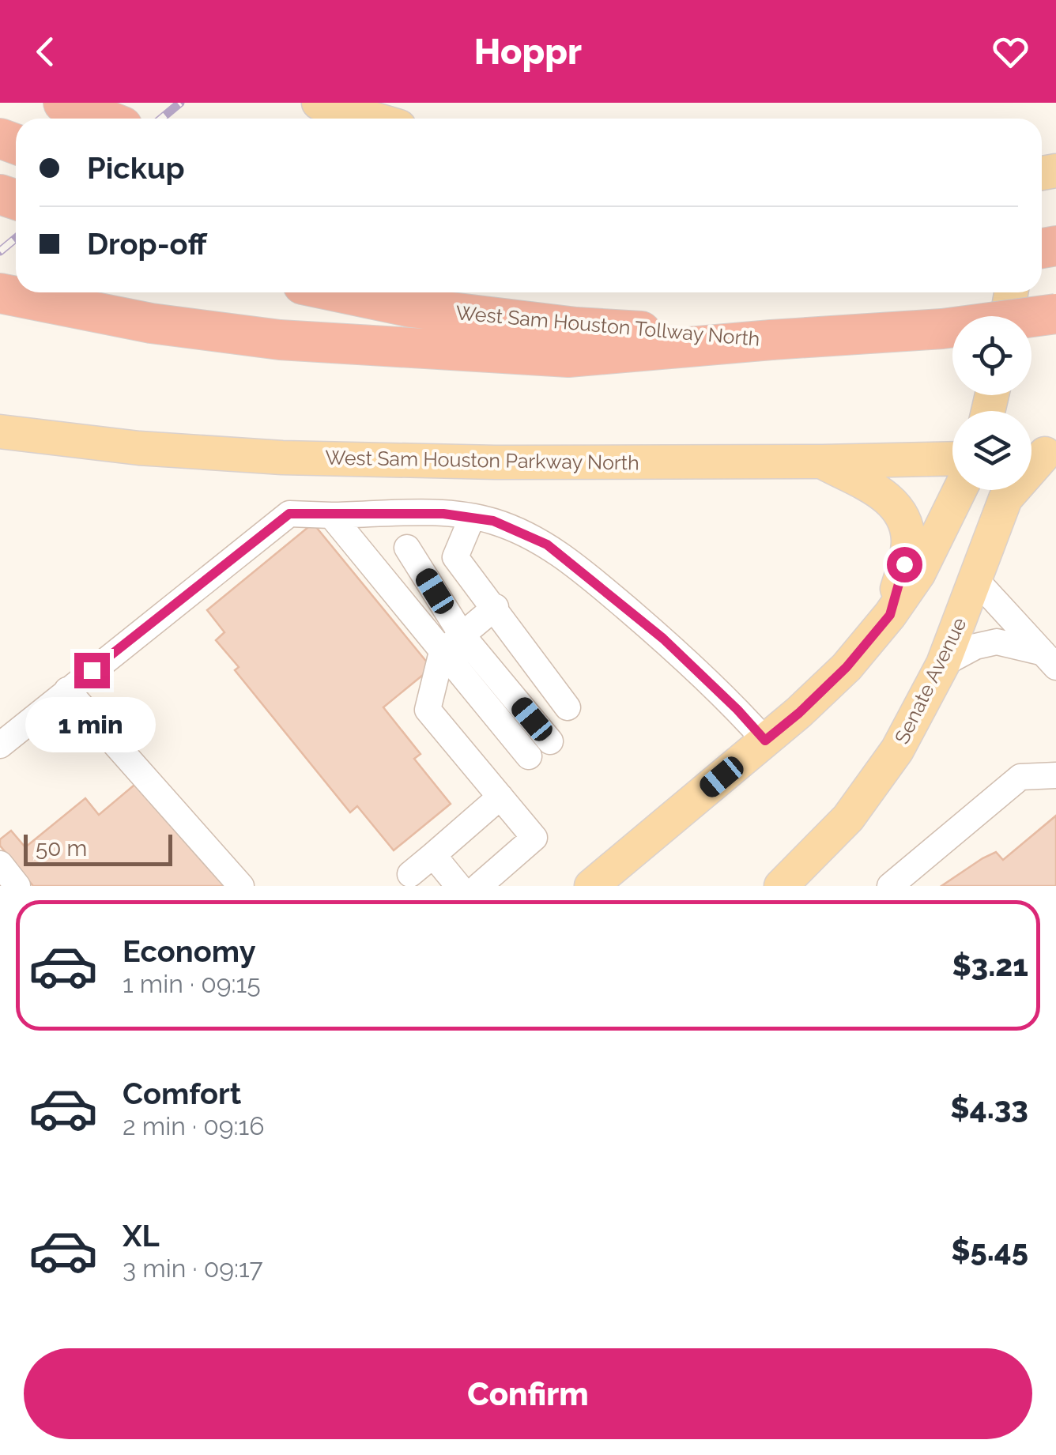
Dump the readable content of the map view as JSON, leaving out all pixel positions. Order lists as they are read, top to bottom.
{
  "streets": {
    "highway": ["West Sam Houston Tollway North"],
    "main road": ["West Sam Houston Parkway North", "Senate Avenue"]
  },
  "scale_bar": "50 m",
  "page": {
    "header": "Hoppr",
    "banner": ["Pickup", "Drop-off"],
    "bubble": "1 min",
    "scale": "50 m",
    "list": [
      {
        "name": "Economy",
        "note": "1 min · 09:15",
        "value": "$3.21"
      },
      {
        "name": "Comfort",
        "note": "2 min · 09:16",
        "value": "$4.33"
      },
      {
        "name": "XL",
        "note": "3 min · 09:17",
        "value": "$5.45"
      }
    ],
    "buttons": "Confirm"
  }
}
